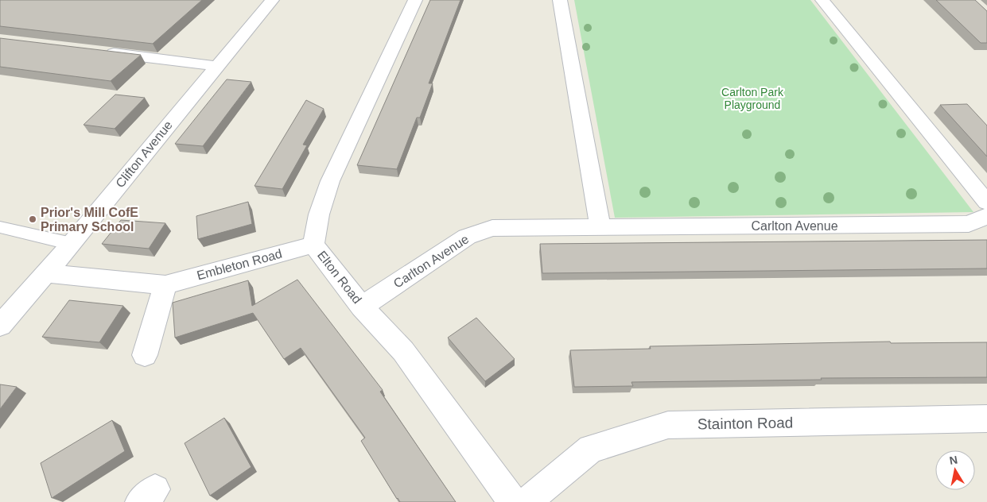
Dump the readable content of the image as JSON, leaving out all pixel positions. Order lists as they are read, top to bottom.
{
  "streets": {
    "street": [
      "Clifton Avenue",
      "Carlton Avenue",
      "Embleton Road",
      "Elton Road",
      "Stainton Road"
    ]
  },
  "crossings": [
    ["Clifton Avenue", "Embleton Road"],
    ["Carlton Avenue", "Elton Road"],
    ["Embleton Road", "Elton Road"]
  ],
  "parks": ["Carlton Park Playground"],
  "places": ["Prior's Mill CofE Primary School"],
  "north": "top"
}
